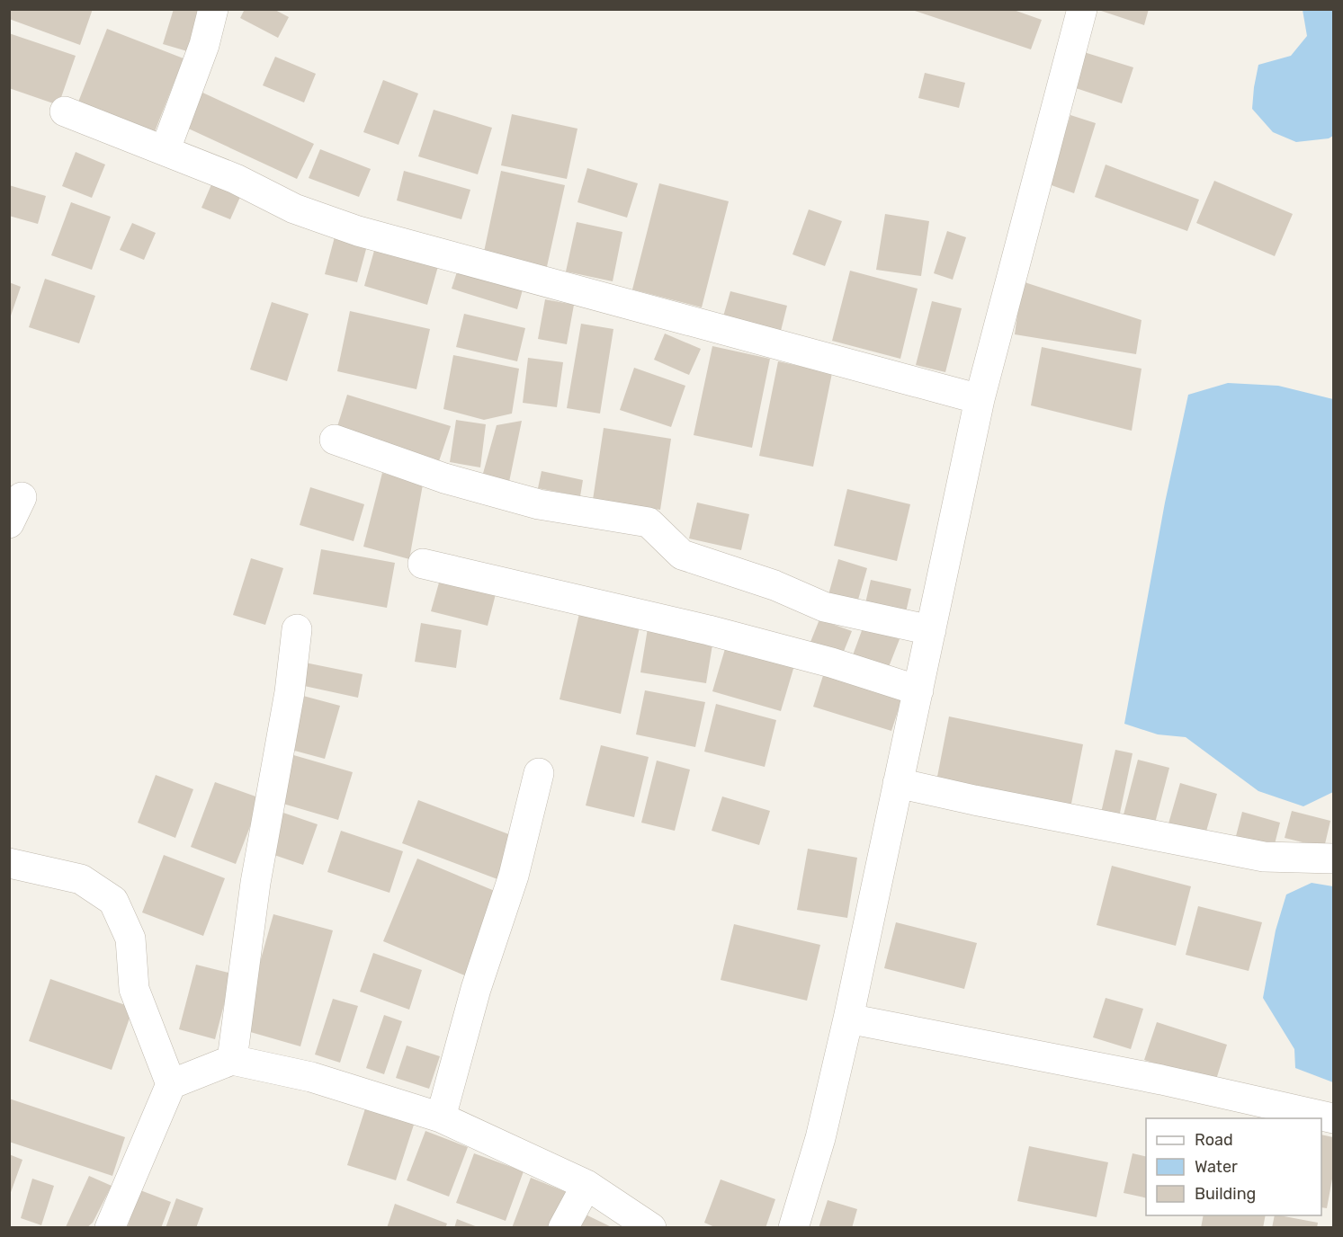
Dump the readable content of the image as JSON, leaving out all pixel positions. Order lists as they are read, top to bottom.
{
  "legend": ["Road", "Water", "Building"]
}
